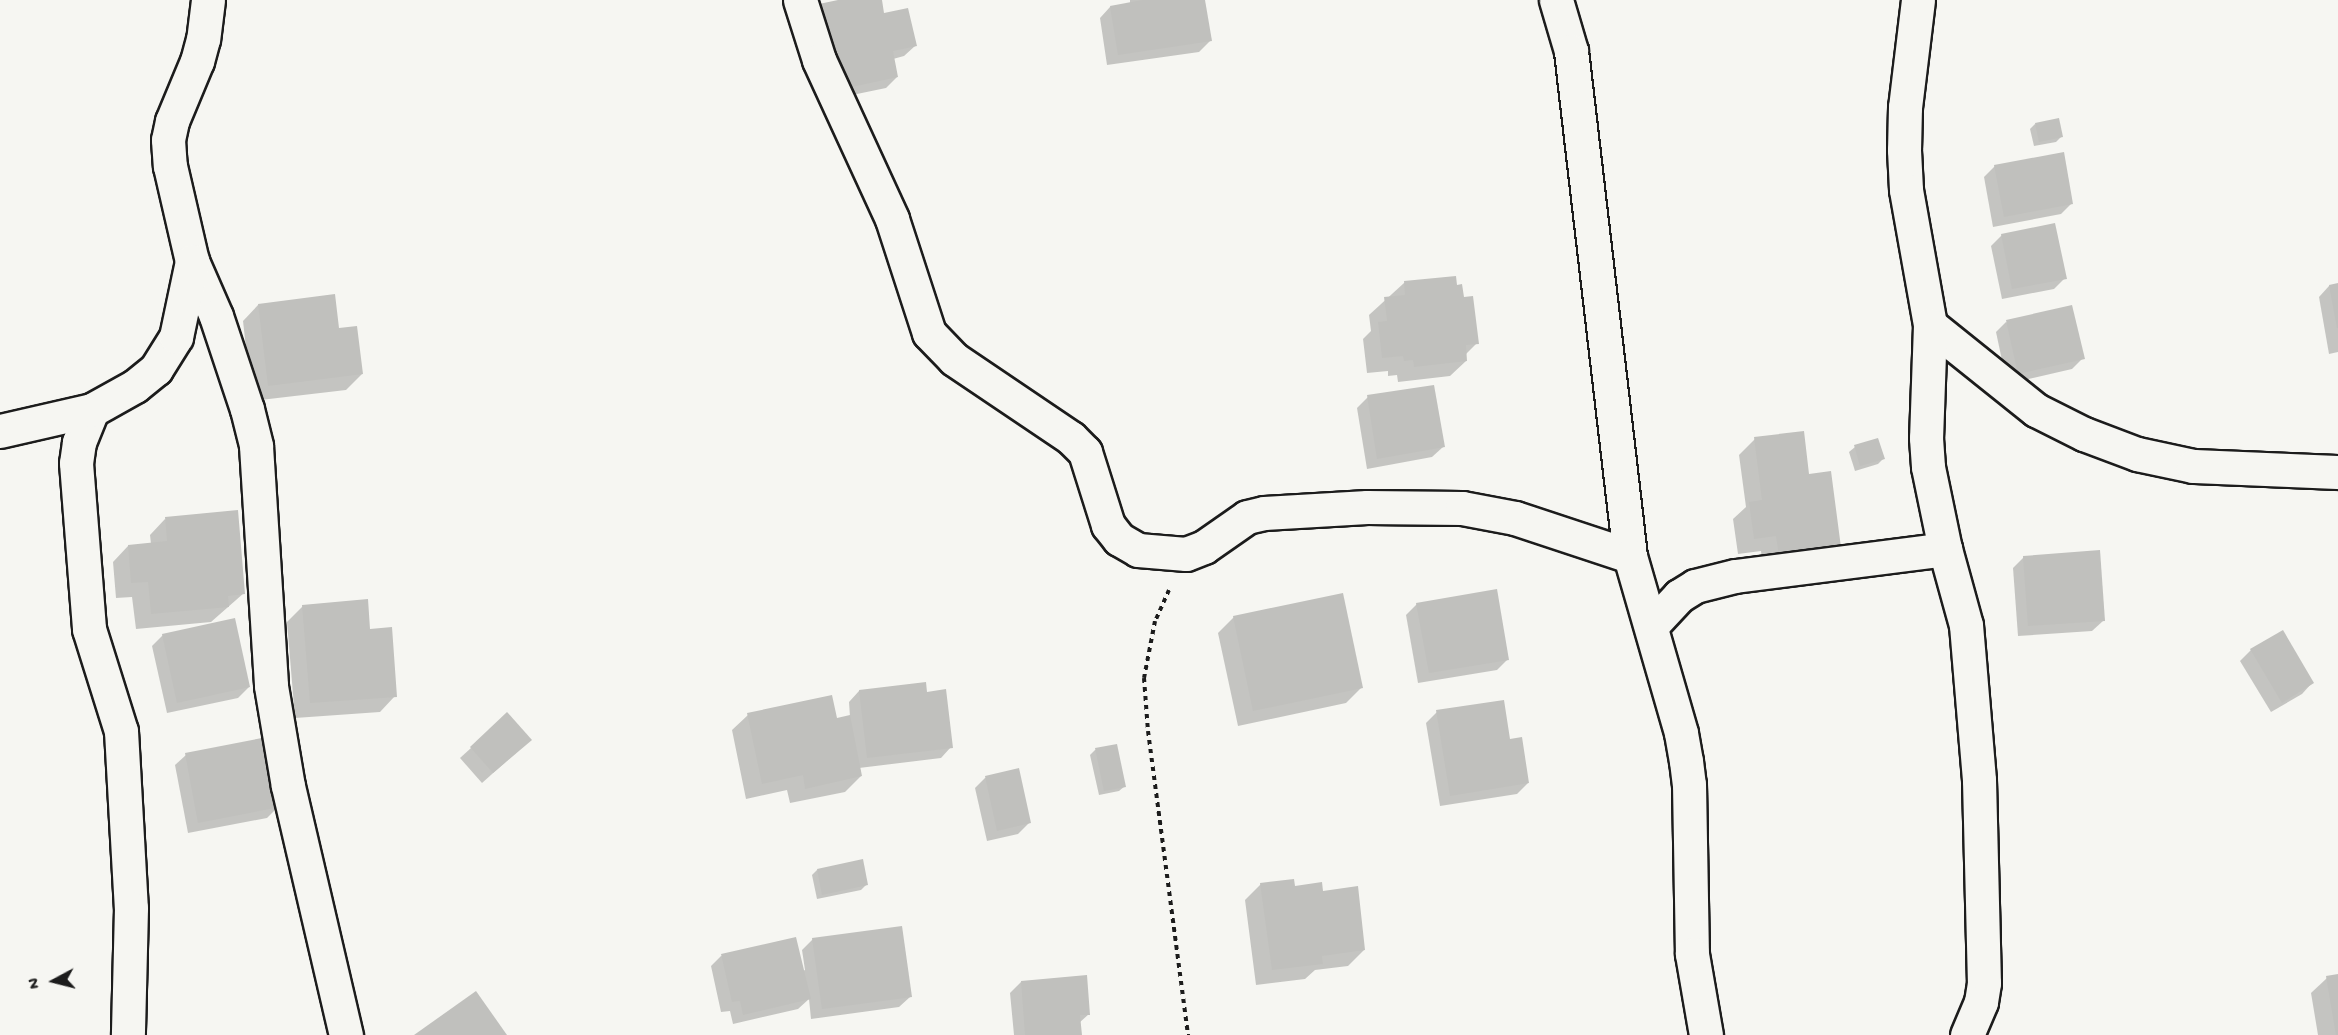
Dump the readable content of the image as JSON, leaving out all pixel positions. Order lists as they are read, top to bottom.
{
  "north": "left"
}
